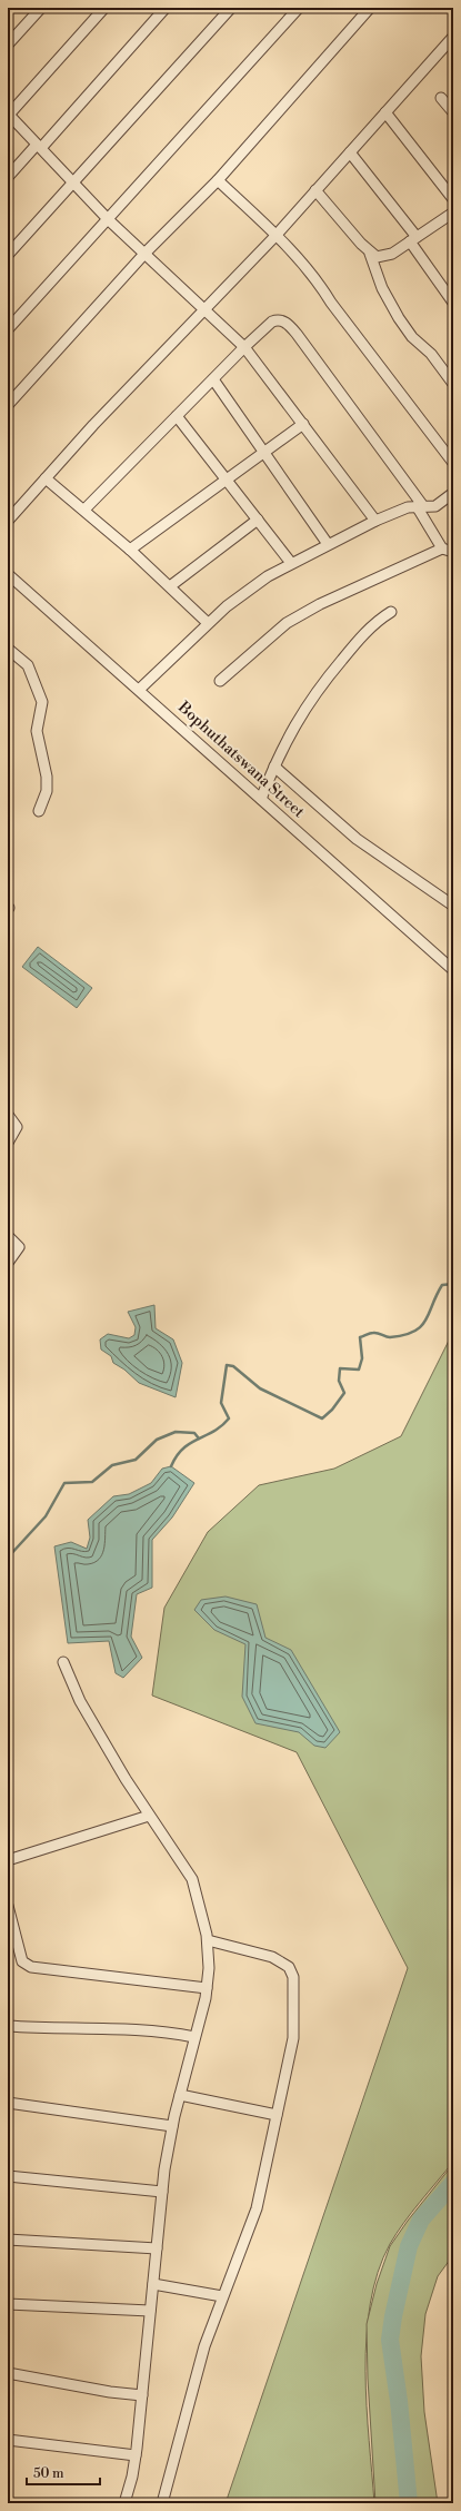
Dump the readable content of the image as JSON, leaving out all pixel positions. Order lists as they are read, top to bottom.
{
  "streets": {
    "street": ["Bophuthatswana Street"]
  },
  "scale_bar": "50 m"
}
